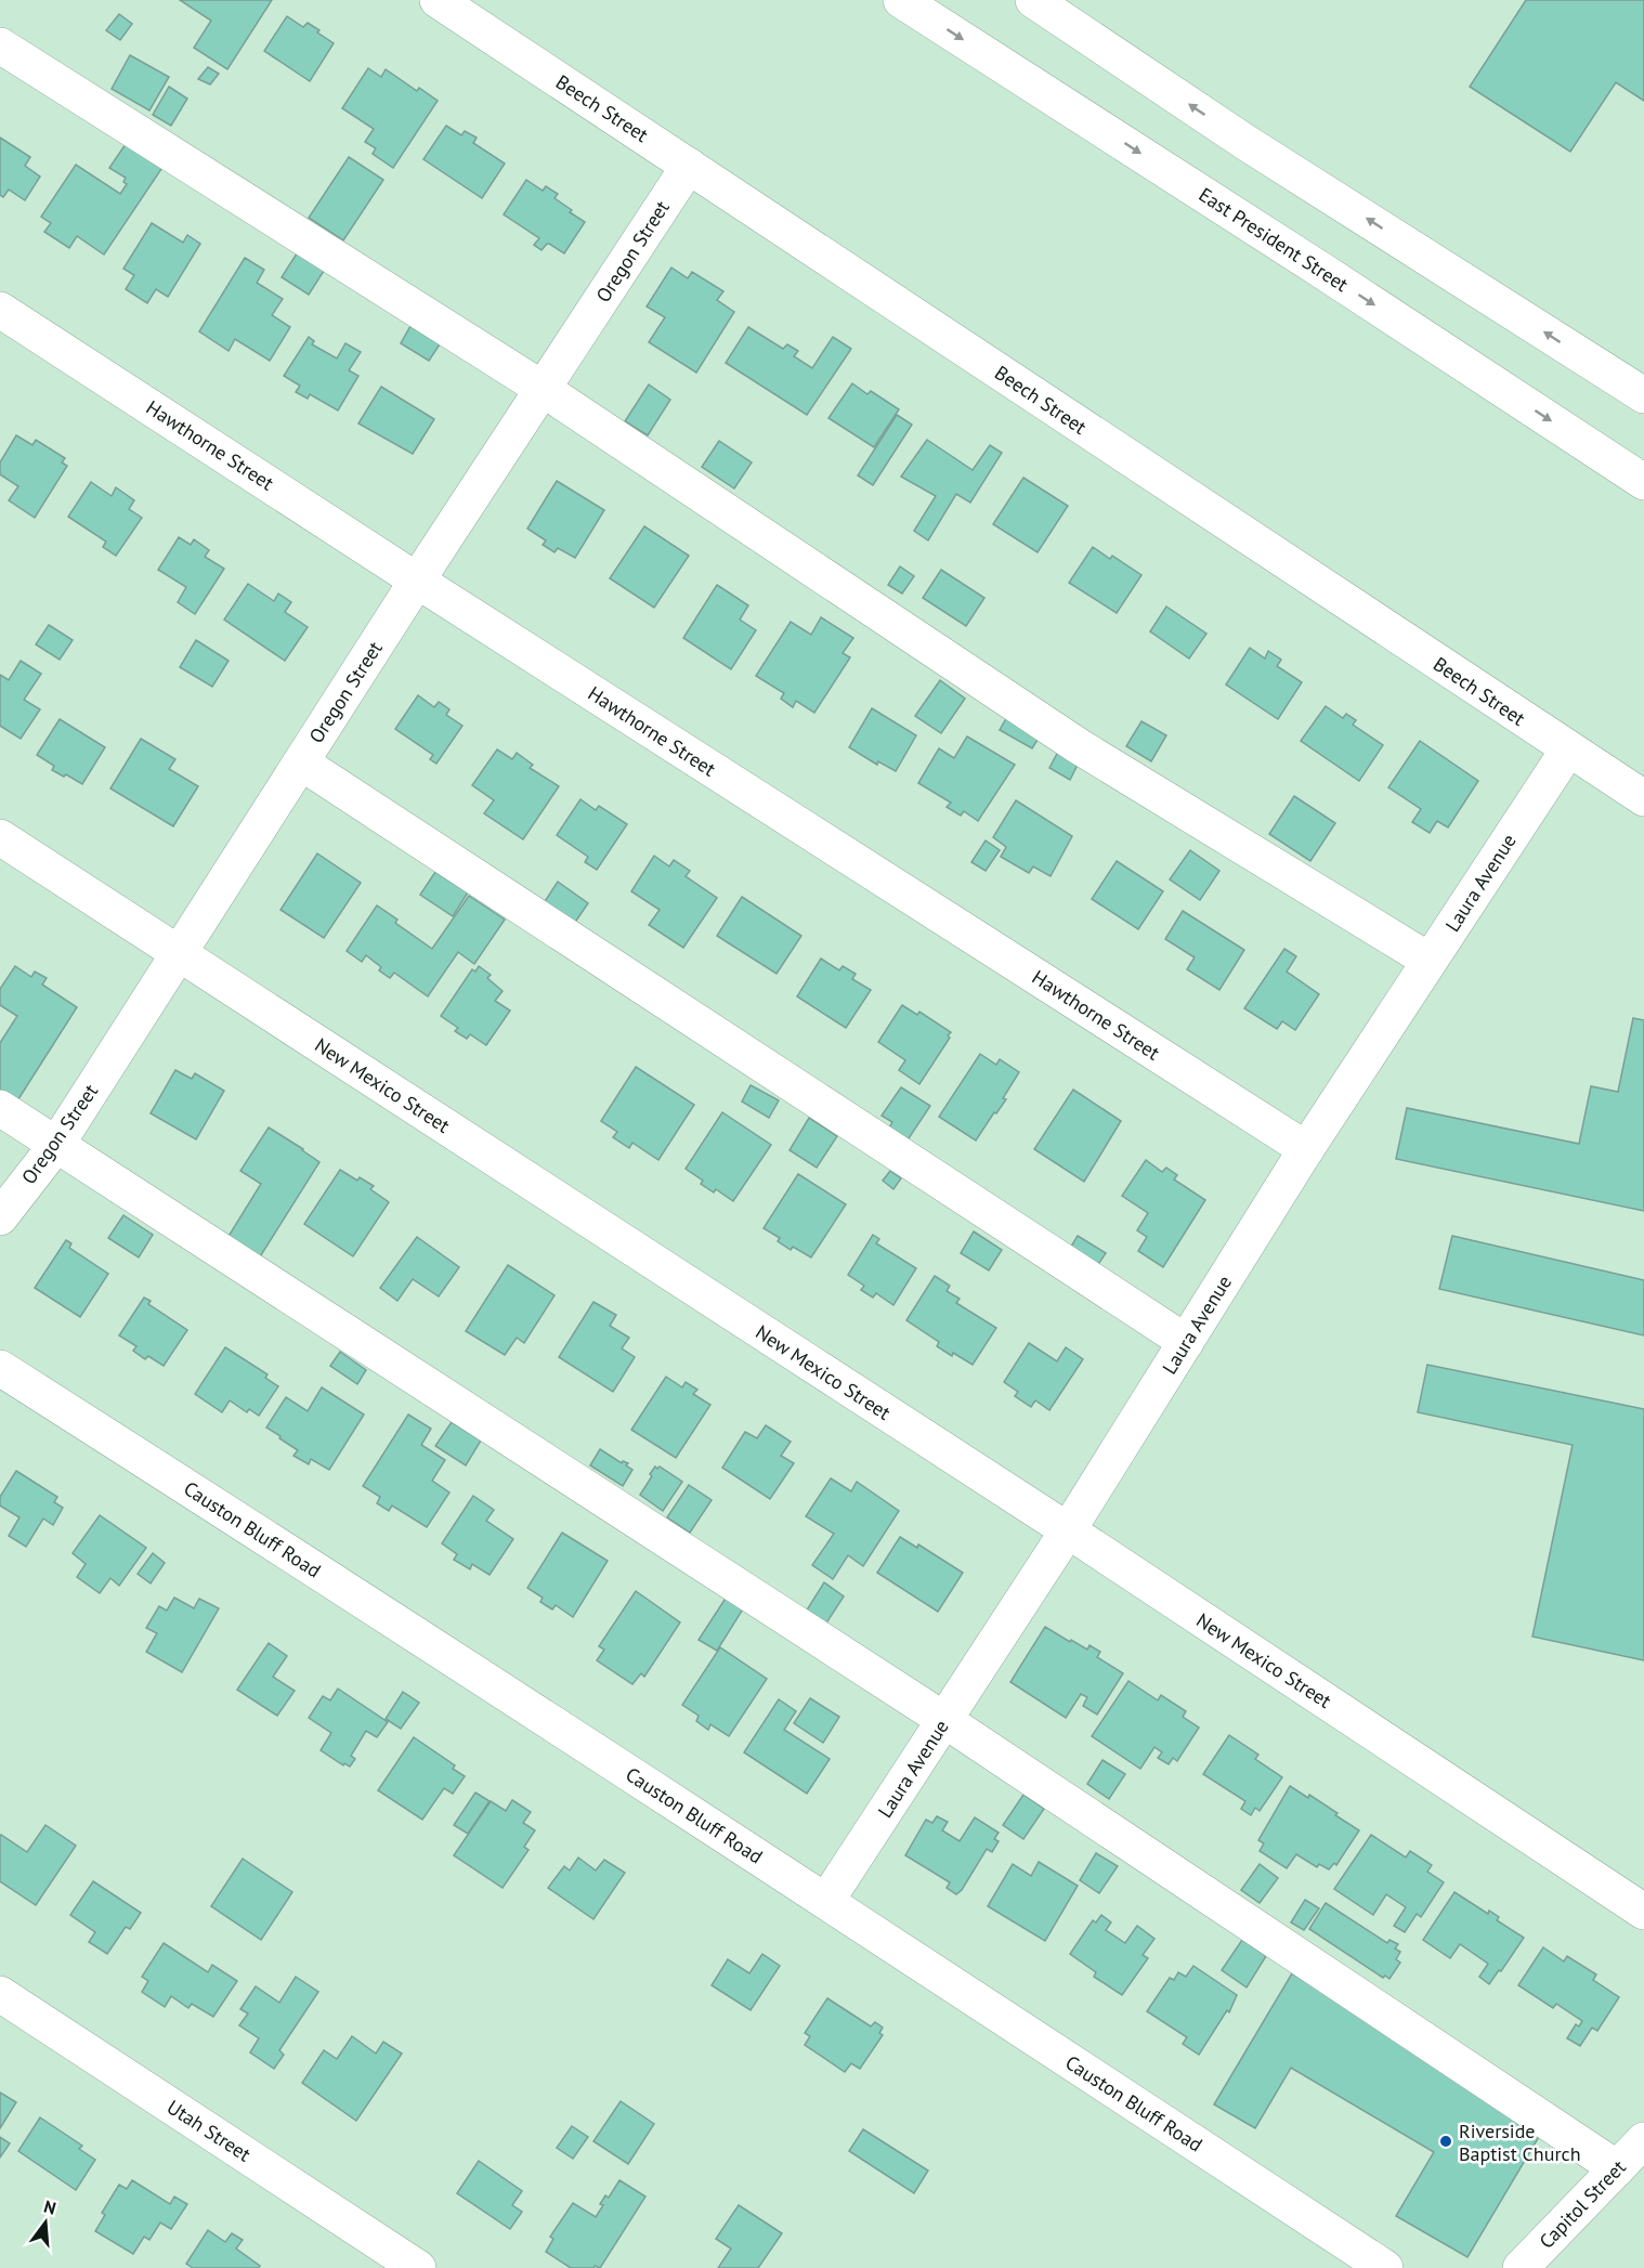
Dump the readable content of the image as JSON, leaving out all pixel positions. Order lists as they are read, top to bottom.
{
  "streets": {
    "street": [
      "Beech Street",
      "East President Street",
      "Oregon Street",
      "Hawthorne Street",
      "Laura Avenue",
      "New Mexico Street",
      "Causton Bluff Road",
      "Utah Street",
      "Capitol Street"
    ]
  },
  "crossings": [
    ["Beech Street", "Oregon Street"],
    ["Beech Street", "Laura Avenue"],
    ["Oregon Street", "Hawthorne Street"],
    ["Oregon Street", "New Mexico Street"],
    ["Hawthorne Street", "Laura Avenue"],
    ["Laura Avenue", "New Mexico Street"],
    ["Laura Avenue", "Causton Bluff Road"]
  ],
  "places": ["Riverside Baptist Church"],
  "north": "top"
}
